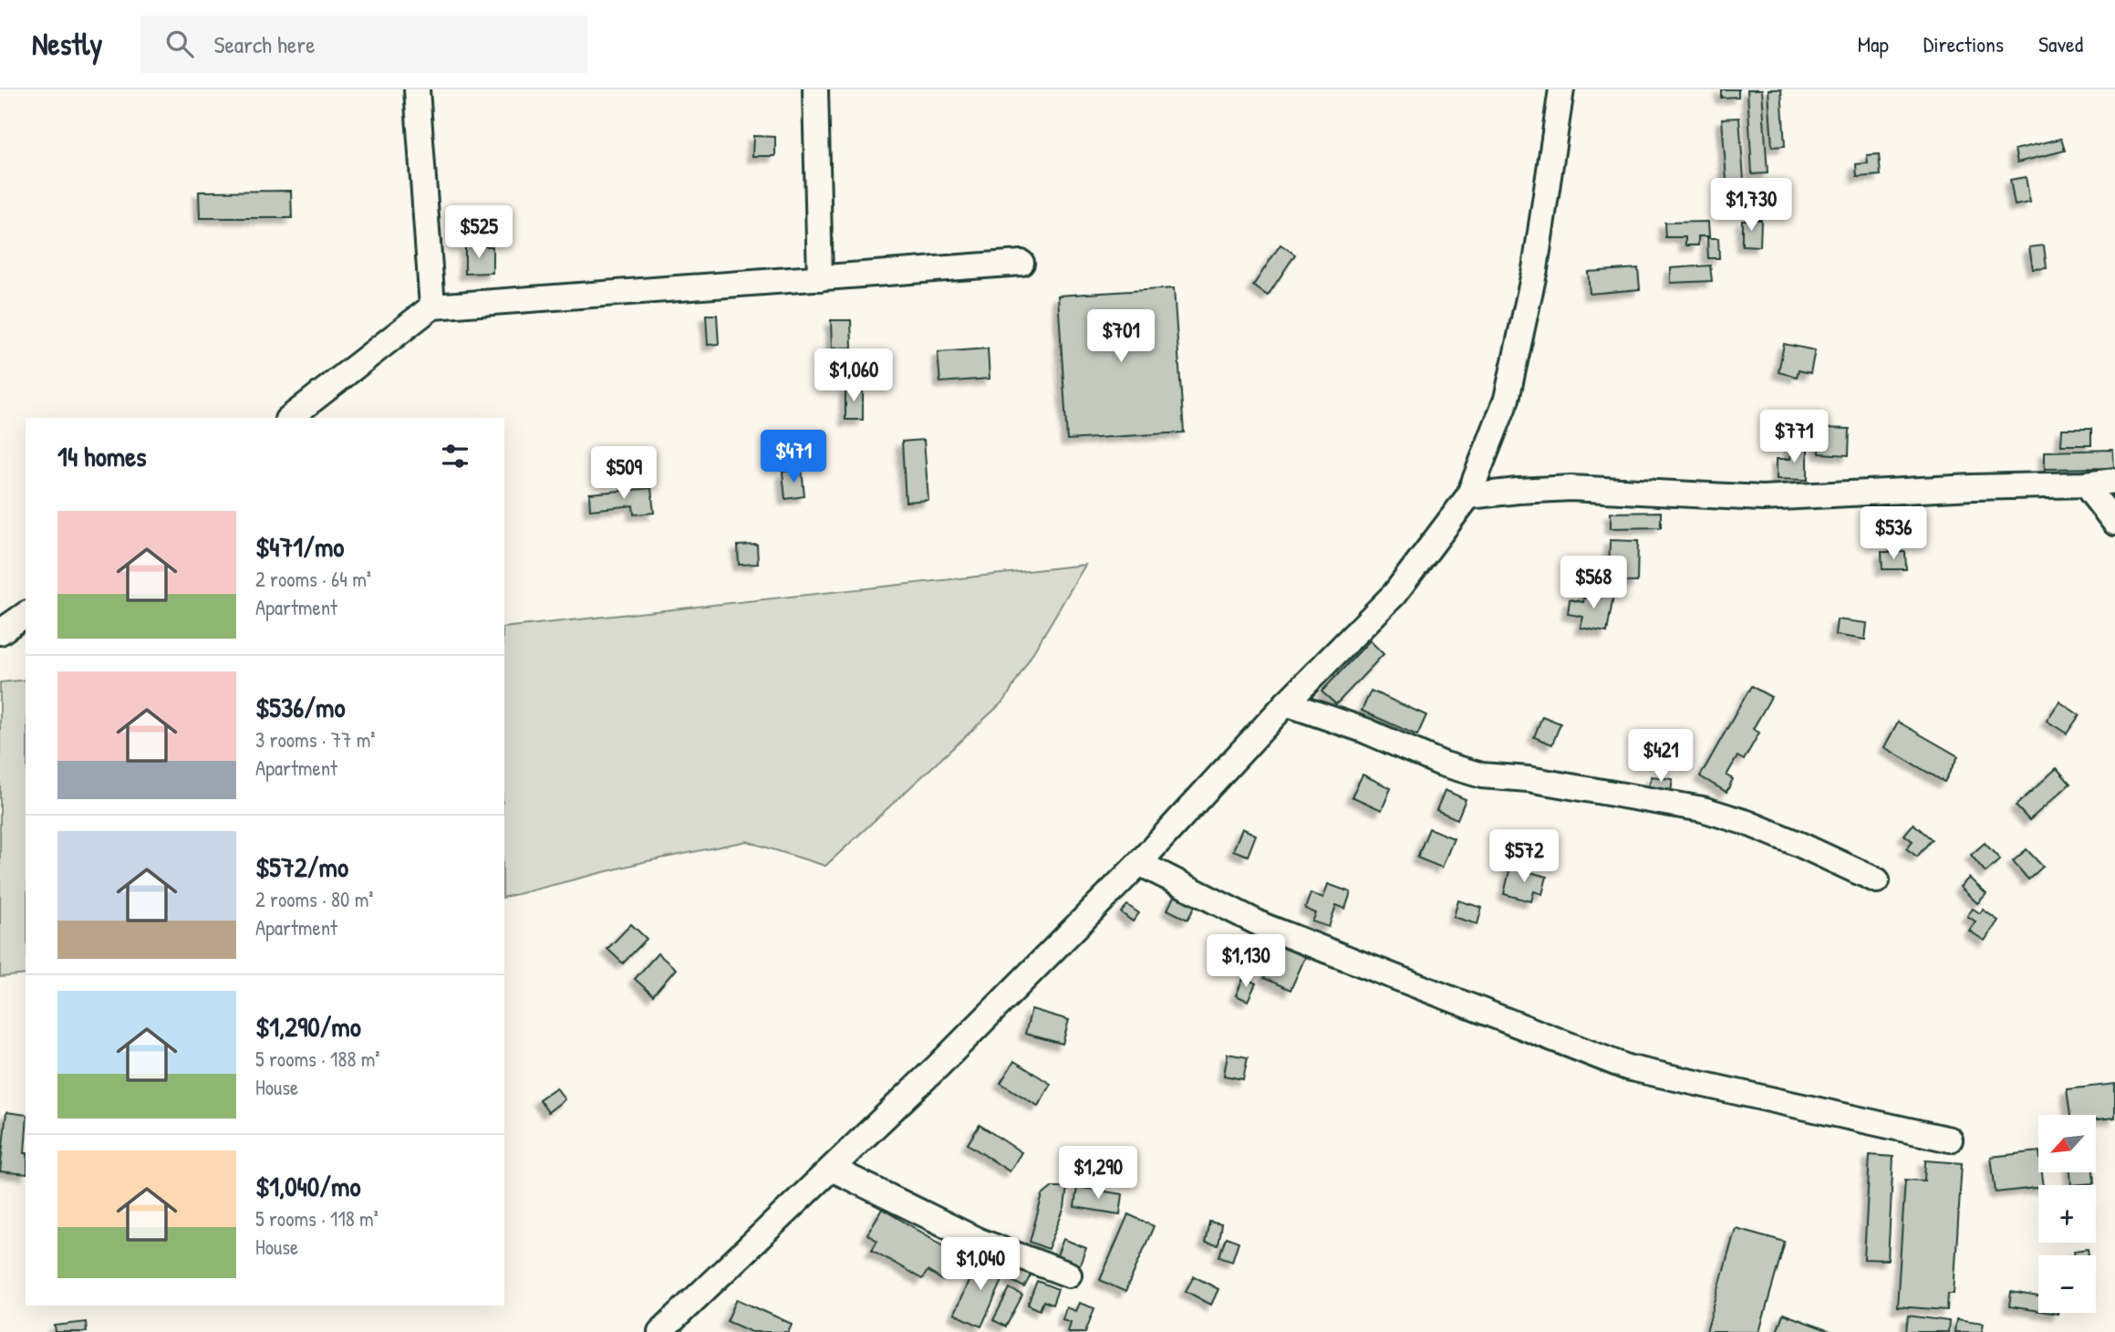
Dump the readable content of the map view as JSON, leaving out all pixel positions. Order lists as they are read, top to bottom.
{
  "north": "bottom left",
  "page": {
    "header": "Nestly",
    "search": "Search here",
    "nav": ["Map", "Directions", "Saved"],
    "price": [
      "$1,730",
      "$525",
      "$701",
      "$1,060",
      "$771",
      "$471",
      "$509",
      "$536",
      "$568",
      "$421",
      "$572",
      "$1,130",
      "$1,290",
      "$1,040"
    ],
    "heading": "14 homes",
    "list": [
      {
        "name": "$471/mo",
        "note": "2 rooms · 64 m² · Apartment"
      },
      {
        "name": "$536/mo",
        "note": "3 rooms · 77 m² · Apartment"
      },
      {
        "name": "$572/mo",
        "note": "2 rooms · 80 m² · Apartment"
      },
      {
        "name": "$1,290/mo",
        "note": "5 rooms · 188 m² · House"
      },
      {
        "name": "$1,040/mo",
        "note": "5 rooms · 118 m² · House"
      }
    ],
    "map_buttons": ["+", "−"]
  }
}
